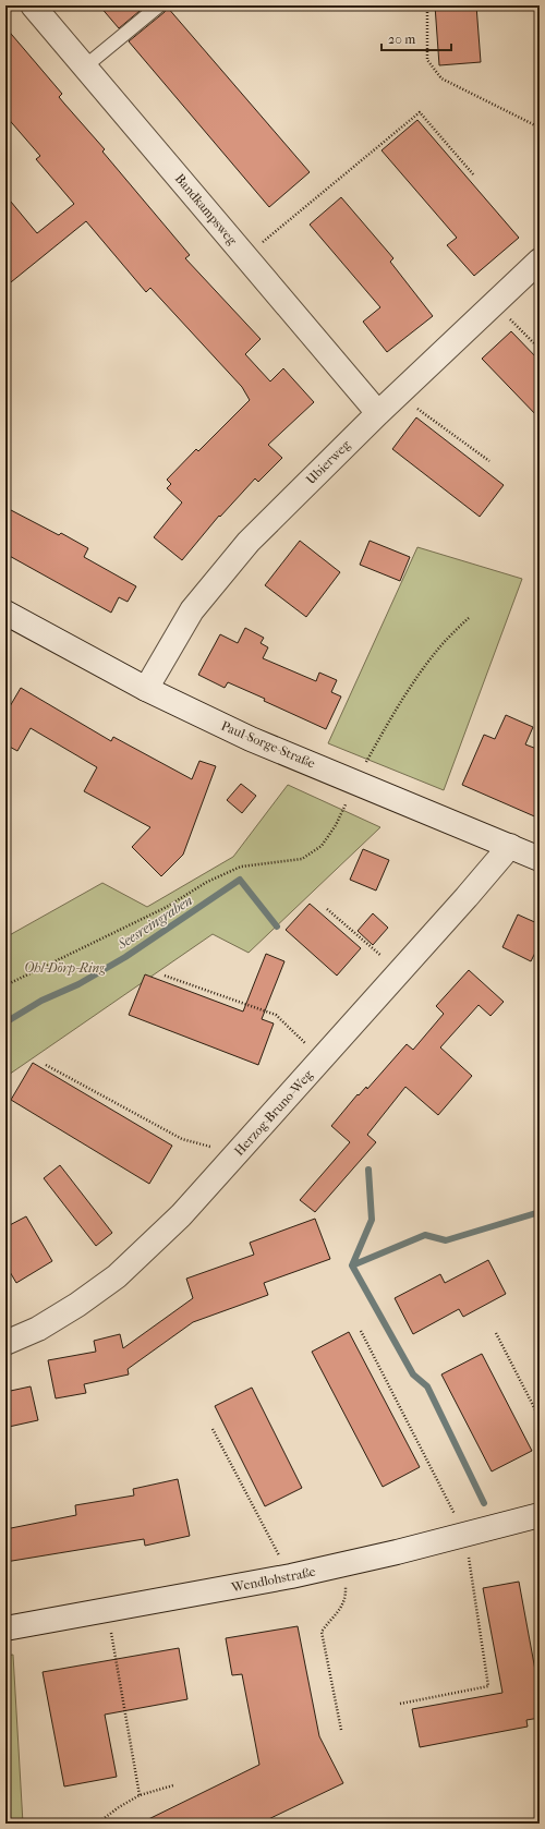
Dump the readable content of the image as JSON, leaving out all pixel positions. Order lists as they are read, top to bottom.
{
  "streets": {
    "street": [
      "Bandkampsweg",
      "Ubierweg",
      "Paul-Sorge-Straße",
      "Herzog-Bruno-Weg",
      "Wendlohstraße"
    ]
  },
  "crossings": [
    ["Bandkampsweg", "Ubierweg"],
    ["Ubierweg", "Paul-Sorge-Straße"],
    ["Paul-Sorge-Straße", "Herzog-Bruno-Weg"]
  ],
  "water": ["Seesreingraben"],
  "parks": ["Ohl-Dörp-Ring"],
  "scale_bar": "20 m"
}
